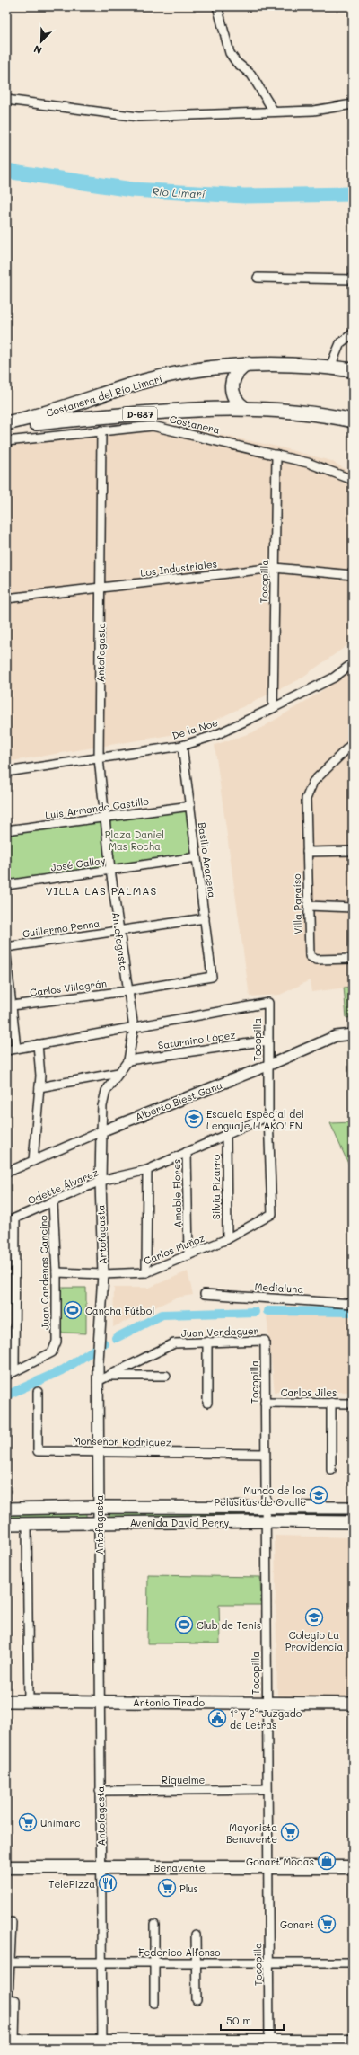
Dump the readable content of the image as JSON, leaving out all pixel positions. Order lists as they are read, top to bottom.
{
  "streets": {
    "highway": ["Costanera del Río Limarí", "D-687"],
    "main road": ["Avenida David Perry", "Antonio Tirado", "Benavente"],
    "street": [
      "Costanera",
      "Los Industriales",
      "Tocopilla",
      "Antofagasta",
      "De la Noe",
      "Luis Armando Castillo",
      "Basilio Aracena",
      "José Gallay",
      "Villa Paraíso",
      "Guillermo Penna",
      "Carlos Villagrán",
      "Saturnino López",
      "Alberto Blest Gana",
      "Odette Álvarez",
      "Silvia Pizarro",
      "Amable Flores",
      "Carlos Muñoz",
      "Juan Cardenas Cancino",
      "Medialuna",
      "Juan Verdaguer",
      "Carlos Jiles",
      "Monseñor Rodríguez",
      "Riquelme",
      "Federico Alfonso"
    ]
  },
  "crossings": [
    ["Costanera", "Tocopilla"],
    ["Costanera", "Antofagasta"],
    ["Los Industriales", "Tocopilla"],
    ["Los Industriales", "Antofagasta"],
    ["Tocopilla", "Antofagasta"],
    ["Tocopilla", "De la Noe"],
    ["Tocopilla", "Saturnino López"],
    ["Tocopilla", "Alberto Blest Gana"],
    ["Tocopilla", "Odette Álvarez"],
    ["Tocopilla", "Carlos Muñoz"],
    ["Tocopilla", "Juan Verdaguer"],
    ["Tocopilla", "Carlos Jiles"],
    ["Tocopilla", "Monseñor Rodríguez"],
    ["Tocopilla", "Avenida David Perry"],
    ["Tocopilla", "Antonio Tirado"],
    ["Tocopilla", "Riquelme"],
    ["Tocopilla", "Benavente"],
    ["Tocopilla", "Federico Alfonso"],
    ["Antofagasta", "De la Noe"],
    ["Antofagasta", "Luis Armando Castillo"],
    ["Antofagasta", "José Gallay"],
    ["Antofagasta", "Guillermo Penna"],
    ["Antofagasta", "Carlos Villagrán"],
    ["Antofagasta", "Saturnino López"],
    ["Antofagasta", "Alberto Blest Gana"],
    ["Antofagasta", "Odette Álvarez"],
    ["Antofagasta", "Carlos Muñoz"],
    ["Antofagasta", "Juan Verdaguer"],
    ["Antofagasta", "Monseñor Rodríguez"],
    ["Antofagasta", "Avenida David Perry"],
    ["Antofagasta", "Antonio Tirado"],
    ["Antofagasta", "Riquelme"],
    ["Antofagasta", "Benavente"],
    ["Antofagasta", "Federico Alfonso"],
    ["De la Noe", "Basilio Aracena"],
    ["Luis Armando Castillo", "Basilio Aracena"],
    ["Basilio Aracena", "José Gallay"],
    ["Basilio Aracena", "Guillermo Penna"],
    ["Basilio Aracena", "Carlos Villagrán"],
    ["Odette Álvarez", "Silvia Pizarro"],
    ["Odette Álvarez", "Amable Flores"],
    ["Odette Álvarez", "Juan Cardenas Cancino"],
    ["Silvia Pizarro", "Carlos Muñoz"],
    ["Amable Flores", "Carlos Muñoz"],
    ["Carlos Muñoz", "Juan Cardenas Cancino"]
  ],
  "districts": ["VILLA LAS PALMAS"],
  "water": ["Río Limarí"],
  "parks": ["Plaza Daniel Mas Rocha"],
  "places": {
    "school or university": ["Escuela Especial del Lenguaje LLAKOLEN", "Mundo de los Pelusitas de Ovalle", "Colegio La Providencia"],
    "sports": ["Cancha Fútbol", "Club de Tenis"],
    "public building": ["1º y 2° Juzgado de Letras"],
    "supermarket": [
      "Unimarc",
      "Mayorista Benavente",
      "Plus",
      "Gonart"
    ],
    "shop": ["Gonart Modas"],
    "restaurant": ["TelePizza"]
  },
  "scale_bar": "50 m",
  "north": "bottom left"
}
